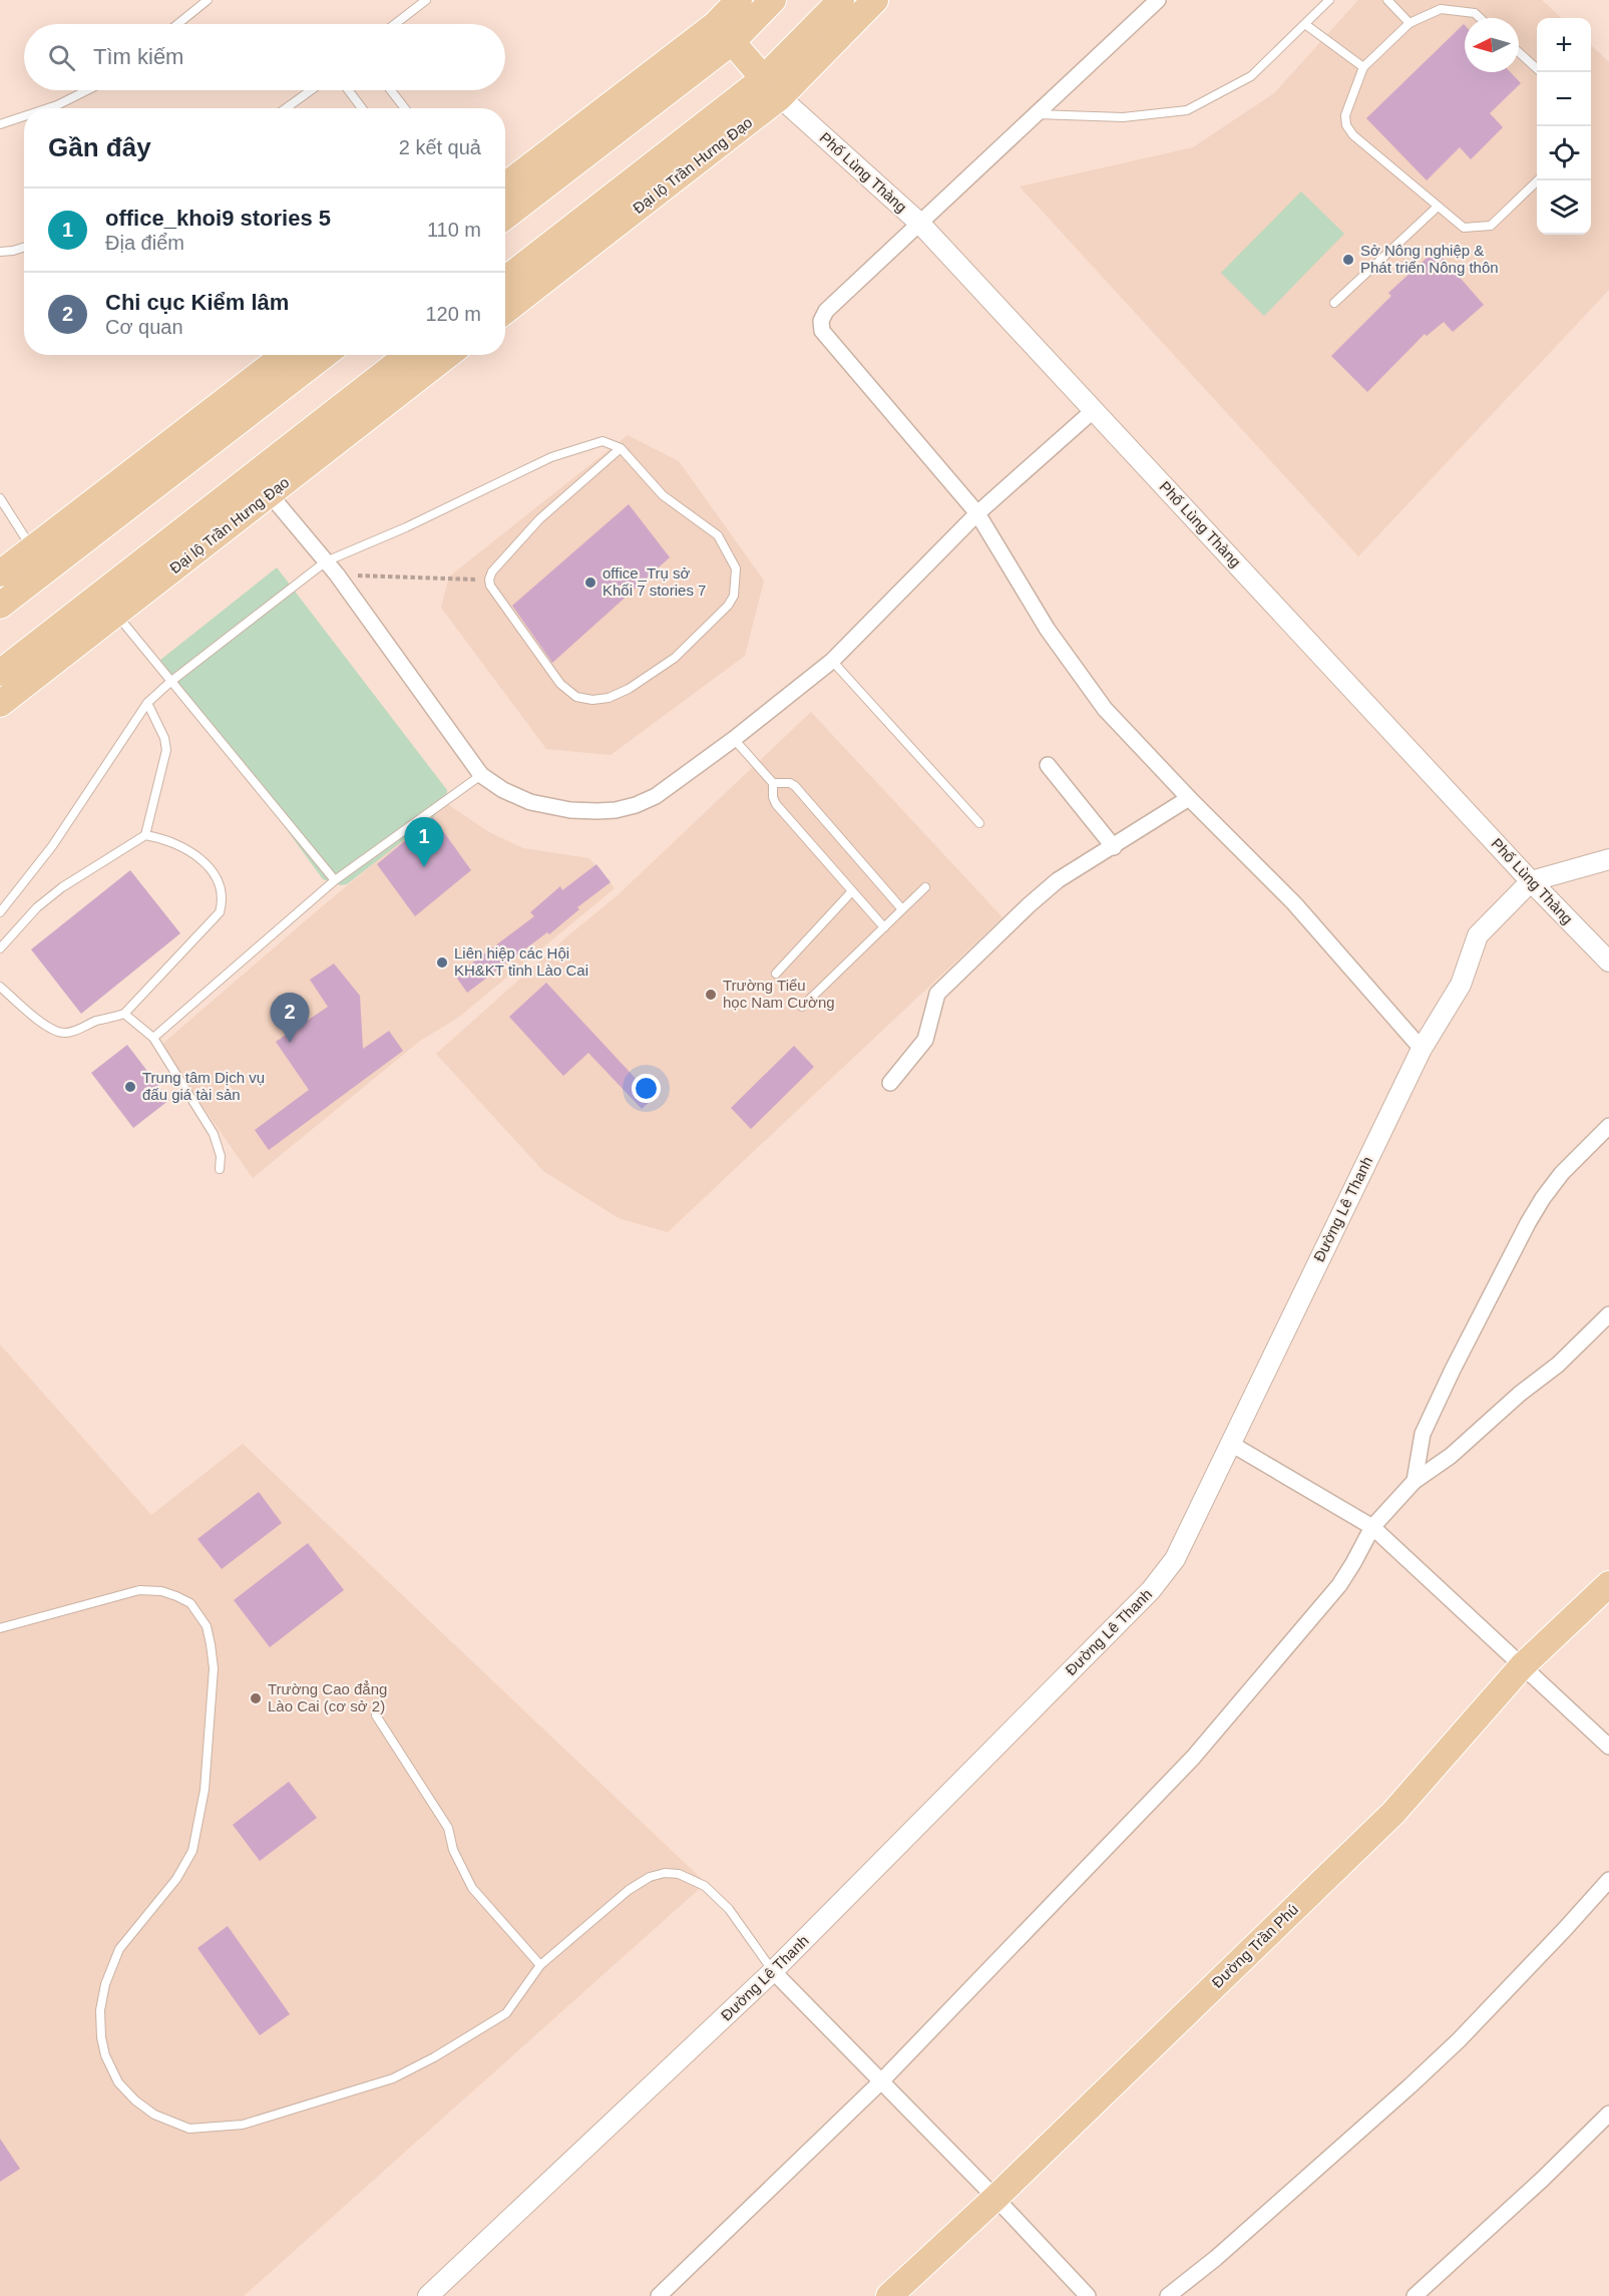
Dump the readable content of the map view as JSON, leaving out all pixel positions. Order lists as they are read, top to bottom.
{
  "streets": {
    "main road": ["Đại lộ Trần Hưng Đạo", "Đường Trần Phú"],
    "street": ["Phố Lùng Thàng", "Đường Lê Thanh"]
  },
  "crossings": [
    ["Đại lộ Trần Hưng Đạo", "Phố Lùng Thàng"],
    ["Phố Lùng Thàng", "Đường Lê Thanh"]
  ],
  "places": [
    "Sở Nông nghiệp & Phát triển Nông thôn",
    "office_Trụ sở Khối 7 stories 7",
    "Liên hiệp các Hội KH&KT tỉnh Lào Cai",
    "Trường Tiểu học Nam Cường",
    "Trung tâm Dịch vụ đấu giá tài sản",
    "Trường Cao đẳng Lào Cai (cơ sở 2)"
  ],
  "north": "left",
  "page": {
    "map_buttons": ["+", "−"],
    "search": "Tìm kiếm",
    "heading": ["Gần đây", "2 kết quả"],
    "list": [
      {
        "mark": "1",
        "name": "office_khoi9 stories 5",
        "note": "Địa điểm",
        "value": "110 m"
      },
      {
        "mark": "2",
        "name": "Chi cục Kiểm lâm",
        "note": "Cơ quan",
        "value": "120 m"
      }
    ],
    "pins": ["1", "2"]
  }
}
